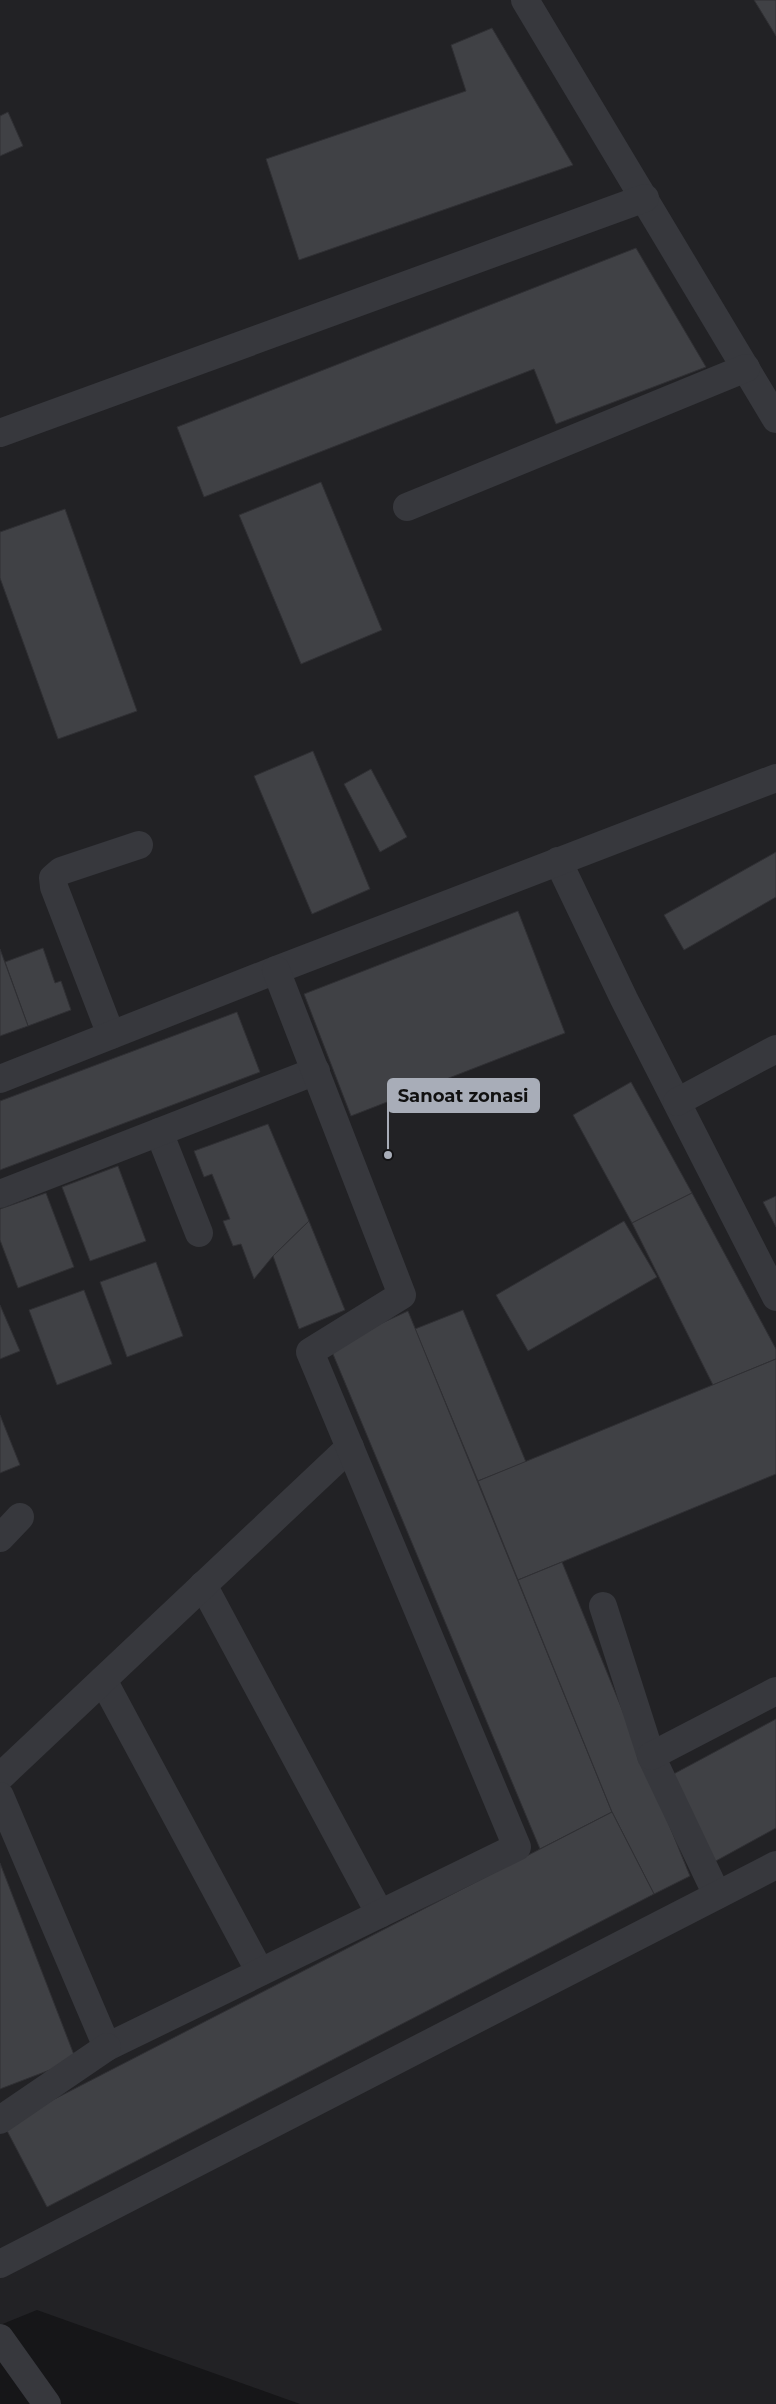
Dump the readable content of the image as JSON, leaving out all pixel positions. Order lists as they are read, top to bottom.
{
  "places": ["Sanoat zonasi"]
}
